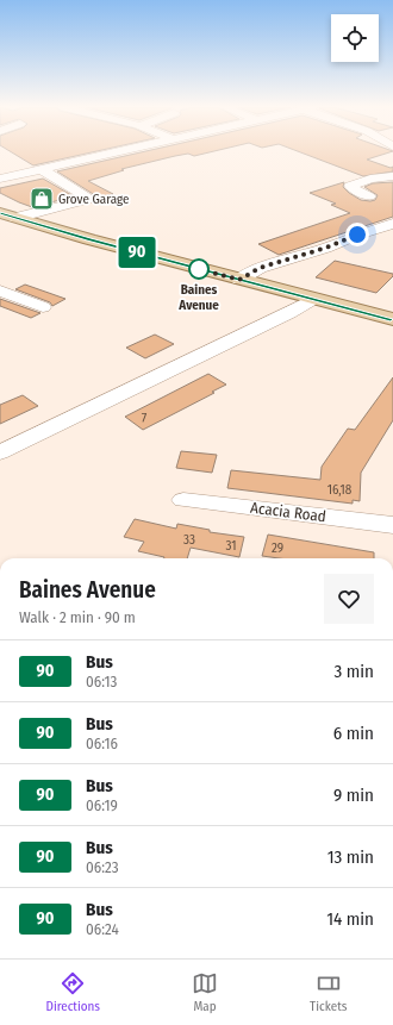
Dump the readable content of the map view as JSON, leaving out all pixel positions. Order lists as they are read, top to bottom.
{
  "streets": {
    "street": ["Acacia Road"]
  },
  "places": {
    "shop": ["Grove Garage"],
    "other": ["Baines Avenue"]
  },
  "lines": ["bus line 90"],
  "house_numbers": [
    "7",
    "16,18",
    "33",
    "31",
    "29"
  ],
  "page": {
    "on_map": "90",
    "heading": ["Baines Avenue", "Walk · 2 min · 90 m"],
    "list": [
      {
        "mark": "90",
        "name": "Bus",
        "note": "06:13",
        "value": "3 min"
      },
      {
        "mark": "90",
        "name": "Bus",
        "note": "06:16",
        "value": "6 min"
      },
      {
        "mark": "90",
        "name": "Bus",
        "note": "06:19",
        "value": "9 min"
      },
      {
        "mark": "90",
        "name": "Bus",
        "note": "06:23",
        "value": "13 min"
      },
      {
        "mark": "90",
        "name": "Bus",
        "note": "06:24",
        "value": "14 min"
      }
    ],
    "tabs": ["Directions", "Map", "Tickets"]
  }
}
